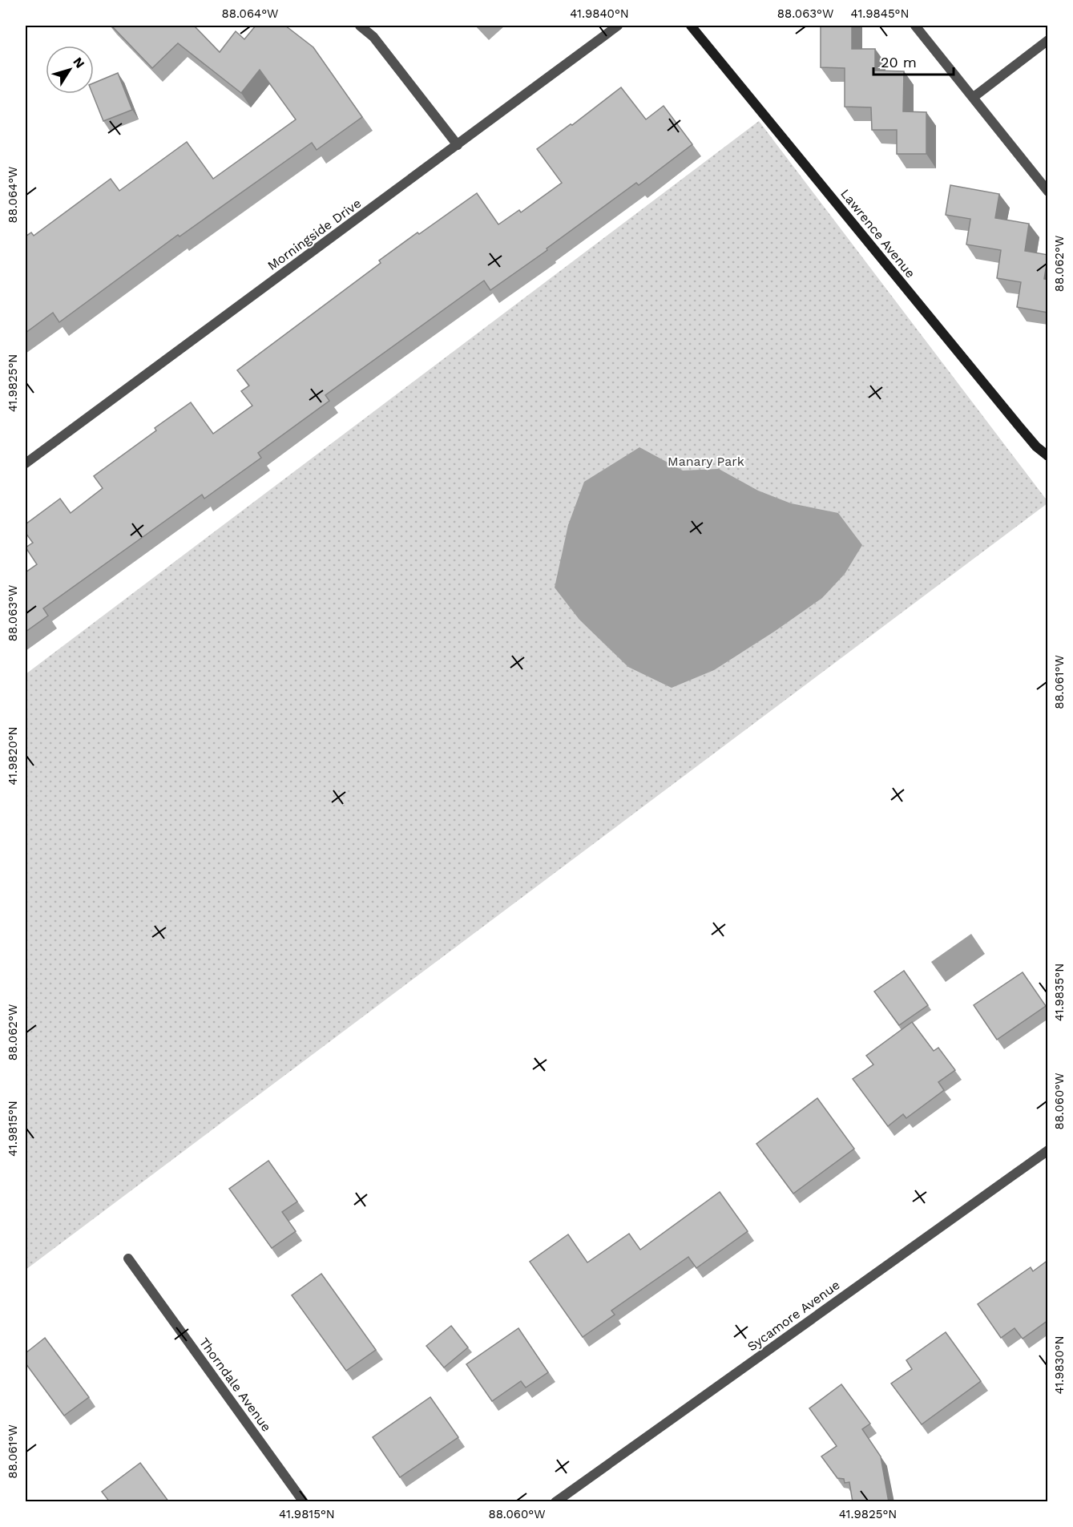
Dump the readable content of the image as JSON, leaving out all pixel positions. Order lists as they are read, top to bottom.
{
  "streets": {
    "street": [
      "Lawrence Avenue",
      "Morningside Drive",
      "Sycamore Avenue",
      "Thorndale Avenue"
    ]
  },
  "parks": ["Manary Park"],
  "scale_bar": "20 m",
  "north": "top right",
  "coordinates": [
    "88.064°W",
    "41.9840°N",
    "88.063°W",
    "41.9845°N",
    "88.062°W",
    "41.9825°N",
    "88.061°W",
    "41.9820°N",
    "41.9835°N",
    "88.060°W",
    "41.9815°N",
    "41.9830°N"
  ]
}
